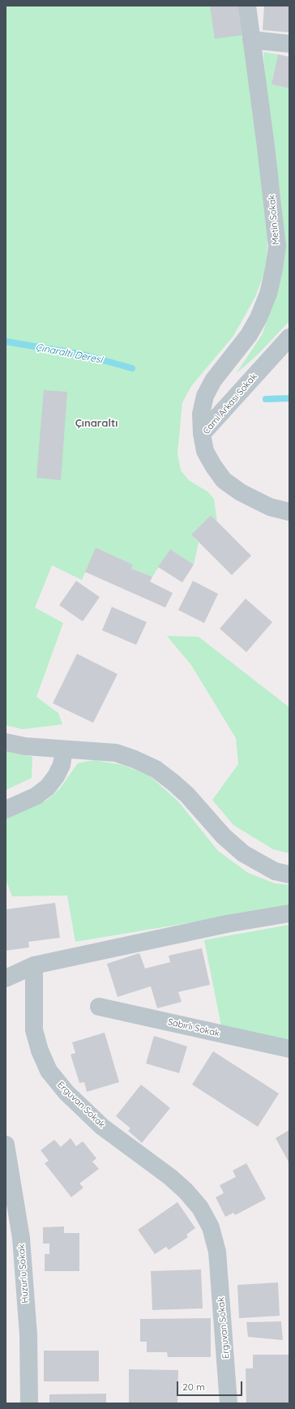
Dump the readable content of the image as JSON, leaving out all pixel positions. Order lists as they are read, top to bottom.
{
  "streets": {
    "street": [
      "Metin Sokak",
      "Cami Arkası Sokak",
      "Sabırlı Sokak",
      "Erguvan Sokak",
      "Huzurlu Sokak"
    ]
  },
  "crossings": [
    ["Metin Sokak", "Cami Arkası Sokak"]
  ],
  "districts": ["Çınaraltı"],
  "water": ["Çınaraltı Deresi"],
  "scale_bar": "20 m"
}
